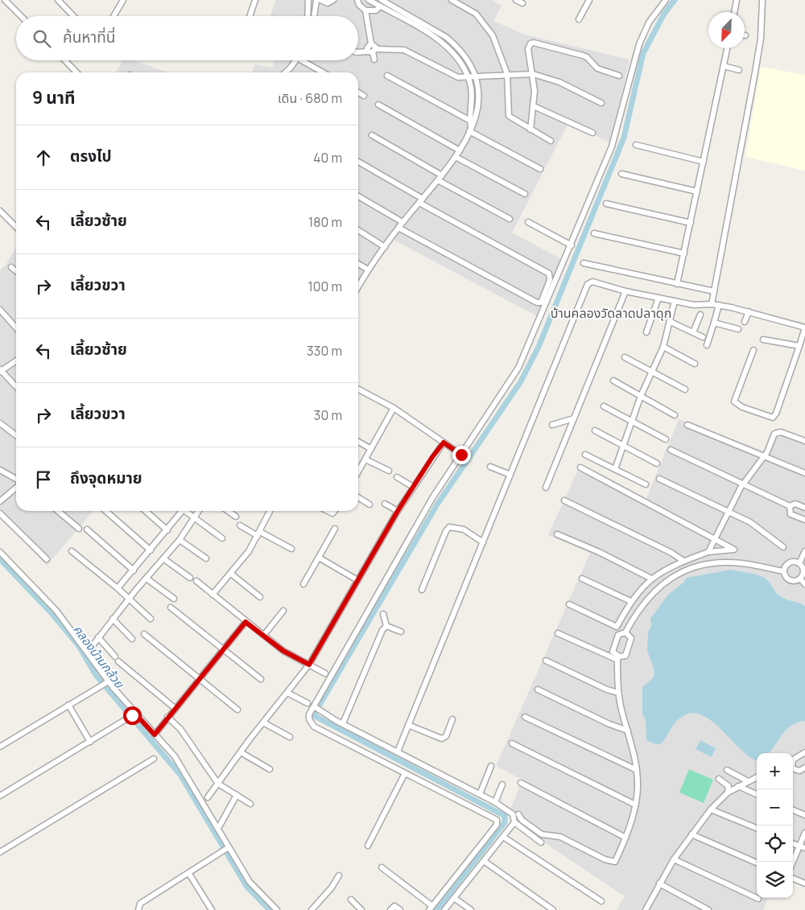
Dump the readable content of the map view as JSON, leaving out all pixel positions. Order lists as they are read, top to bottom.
{
  "districts": ["บ้านคลองวัดลาดปลาดุก"],
  "water": ["คลองบ้านกล้วย"],
  "north": "bottom left",
  "page": {
    "search": "ค้นหาที่นี่",
    "heading": ["9 นาที", "เดิน · 680 m"],
    "list": [
      ["ตรงไป", "40 m"],
      ["เลี้ยวซ้าย", "180 m"],
      ["เลี้ยวขวา", "100 m"],
      ["เลี้ยวซ้าย", "330 m"],
      ["เลี้ยวขวา", "30 m"],
      "ถึงจุดหมาย"
    ],
    "map_buttons": ["+", "−"]
  }
}
